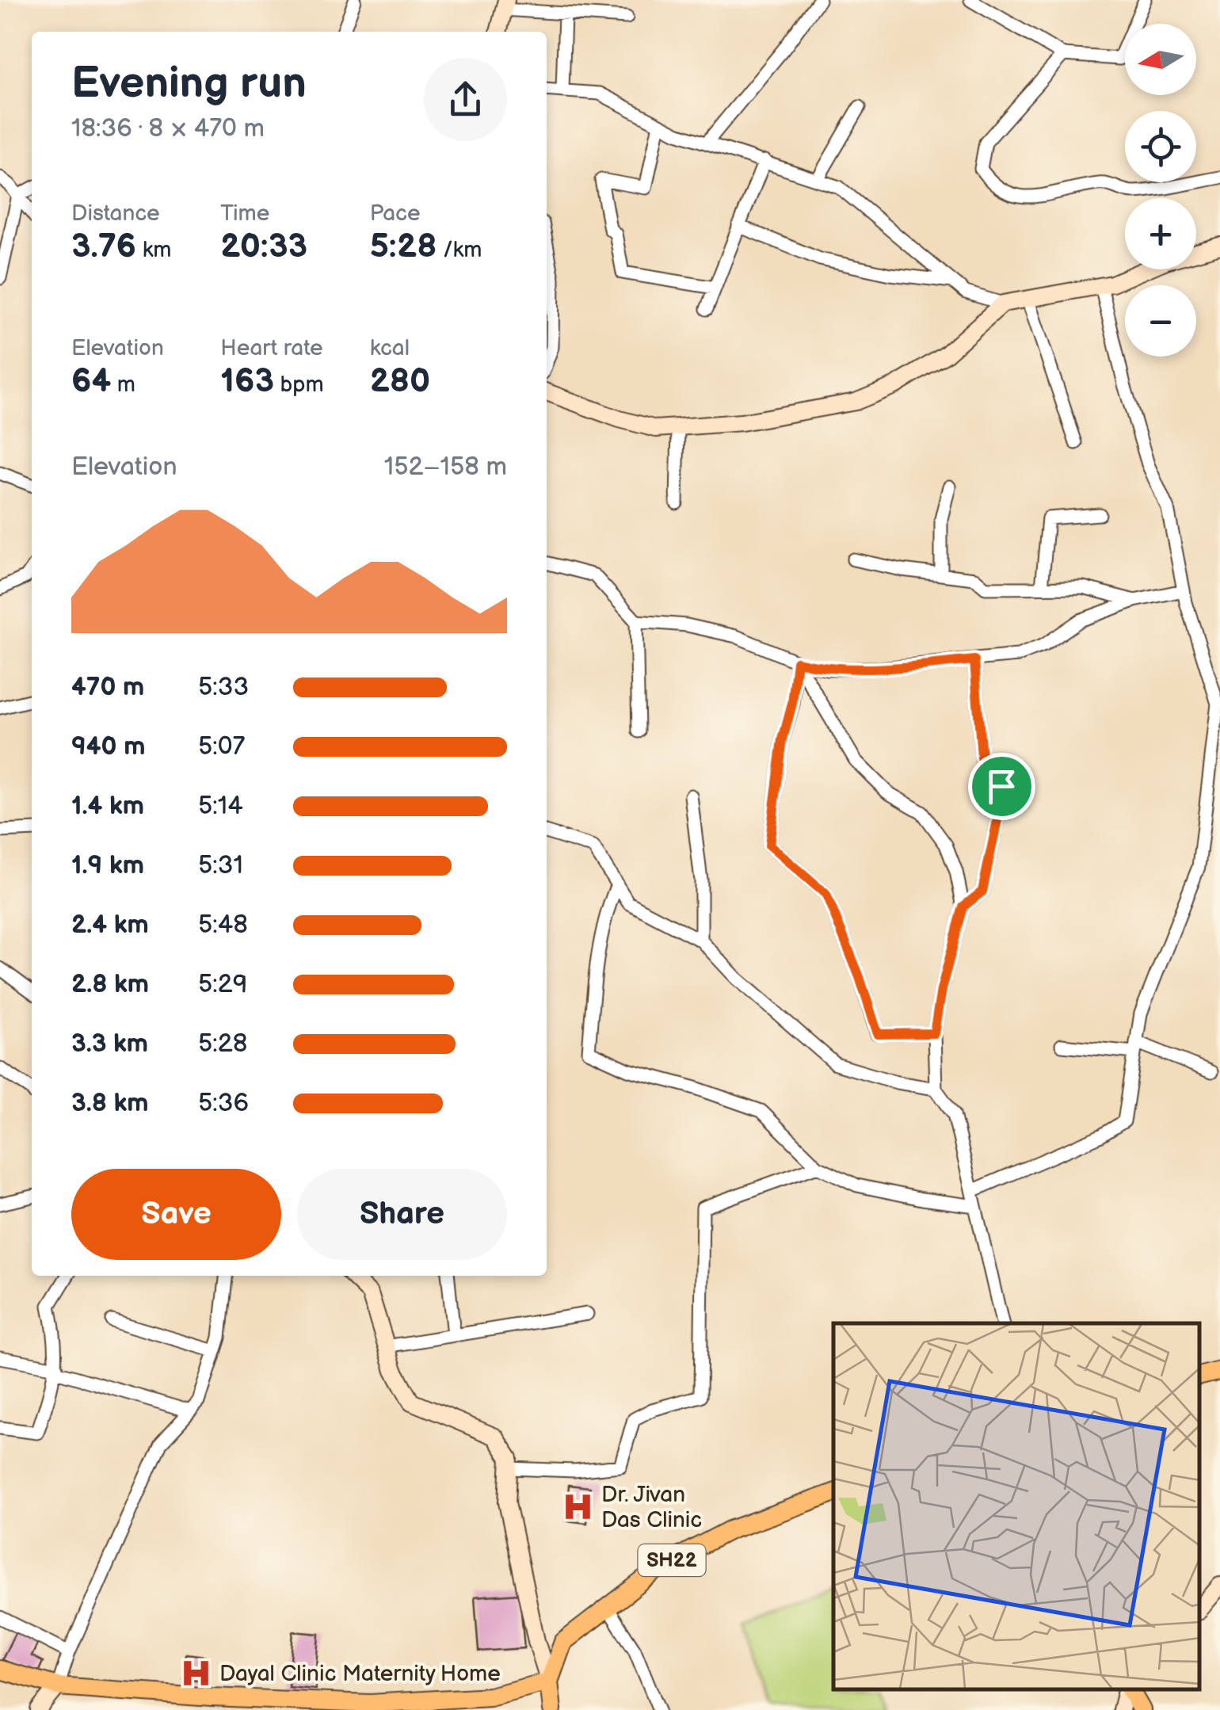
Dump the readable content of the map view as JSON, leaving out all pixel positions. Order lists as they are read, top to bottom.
{
  "streets": {
    "main road": ["SH22"]
  },
  "places": {
    "hospital": ["Dr. Jivan Das Clinic", "Dayal Clinic Maternity Home"]
  },
  "north": "left",
  "page": {
    "map_buttons": ["+", "−"],
    "heading": ["Evening run", "18:36 · 8 × 470 m"],
    "stats": [
      ["Distance", "3.76 km"],
      ["Time", "20:33"],
      ["Pace", "5:28 /km"],
      ["Elevation", "64 m"],
      ["Heart rate", "163 bpm"],
      ["kcal", "280"]
    ],
    "chart": ["Elevation", "152–158 m"],
    "list": [
      {
        "name": "470 m",
        "note": "5:33"
      },
      {
        "name": "940 m",
        "note": "5:07"
      },
      {
        "name": "1.4 km",
        "note": "5:14"
      },
      {
        "name": "1.9 km",
        "note": "5:31"
      },
      {
        "name": "2.4 km",
        "note": "5:48"
      },
      {
        "name": "2.8 km",
        "note": "5:29"
      },
      {
        "name": "3.3 km",
        "note": "5:28"
      },
      {
        "name": "3.8 km",
        "note": "5:36"
      }
    ],
    "buttons": ["Save", "Share"]
  }
}
